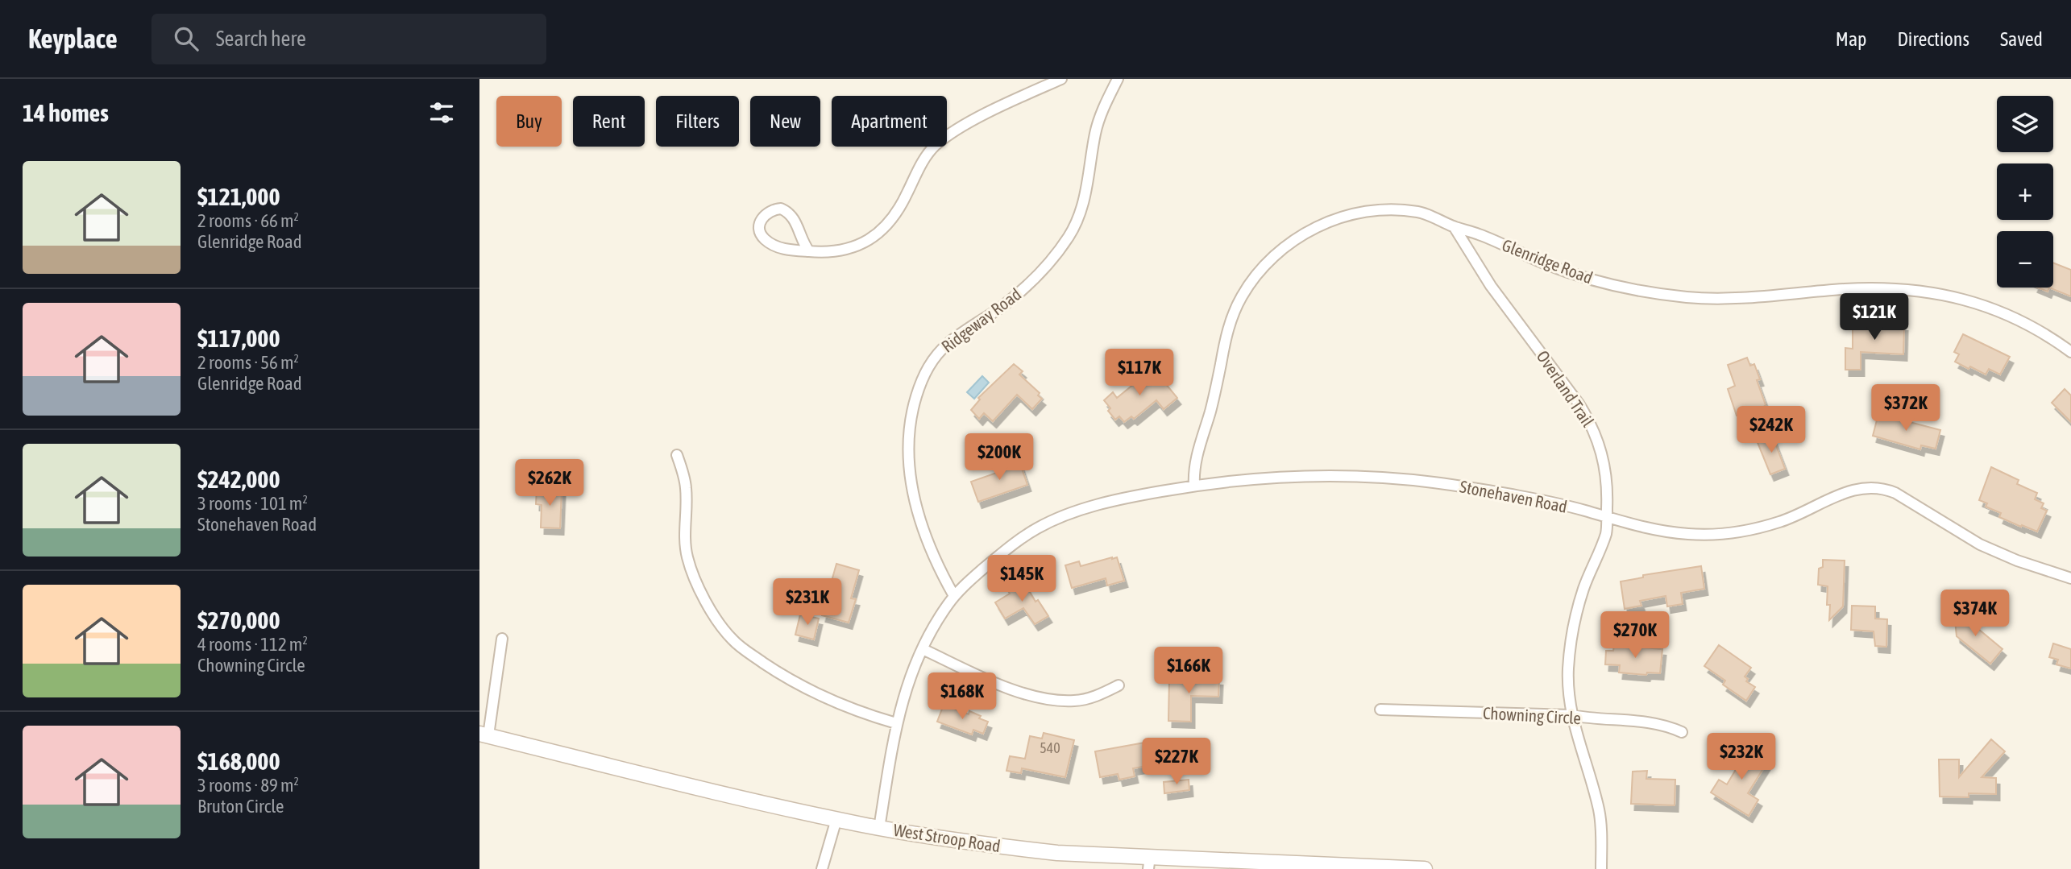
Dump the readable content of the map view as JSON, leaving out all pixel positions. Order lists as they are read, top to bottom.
{
  "streets": {
    "main road": ["West Stroop Road"],
    "street": [
      "Glenridge Road",
      "Ridgeway Road",
      "Overland Trail",
      "Stonehaven Road",
      "Chowning Circle"
    ]
  },
  "crossings": [
    ["Glenridge Road", "Overland Trail"],
    ["Glenridge Road", "Stonehaven Road"],
    ["Ridgeway Road", "Stonehaven Road"],
    ["Overland Trail", "Stonehaven Road"],
    ["Overland Trail", "Chowning Circle"]
  ],
  "house_numbers": ["540"],
  "page": {
    "header": "Keyplace",
    "search": "Search here",
    "nav": ["Map", "Directions", "Saved"],
    "heading": "14 homes",
    "map_buttons": ["+", "−"],
    "chip": [
      "Buy",
      "Rent",
      "Filters",
      "New",
      "Apartment"
    ],
    "list": [
      {
        "name": "$121,000",
        "note": "2 rooms · 66 m² · Glenridge Road"
      },
      {
        "name": "$117,000",
        "note": "2 rooms · 56 m² · Glenridge Road"
      },
      {
        "name": "$242,000",
        "note": "3 rooms · 101 m² · Stonehaven Road"
      },
      {
        "name": "$270,000",
        "note": "4 rooms · 112 m² · Chowning Circle"
      },
      {
        "name": "$168,000",
        "note": "3 rooms · 89 m² · Bruton Circle"
      }
    ],
    "price": [
      "$121K",
      "$117K",
      "$372K",
      "$242K",
      "$200K",
      "$262K",
      "$145K",
      "$231K",
      "$374K",
      "$270K",
      "$166K",
      "$168K",
      "$232K",
      "$227K"
    ]
  }
}
